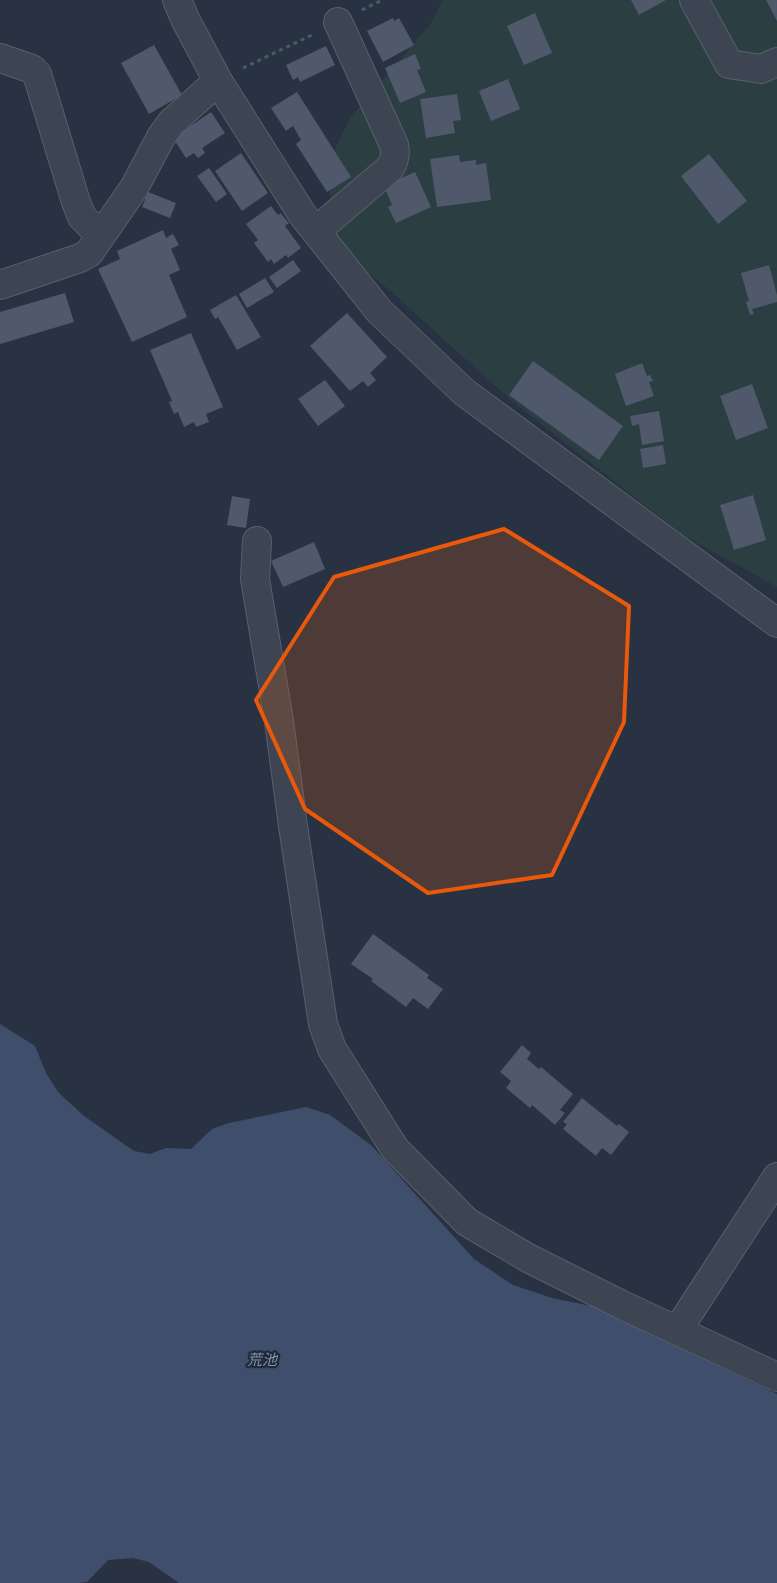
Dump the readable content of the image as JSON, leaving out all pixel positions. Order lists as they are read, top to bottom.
{
  "water": ["荒池"]
}
